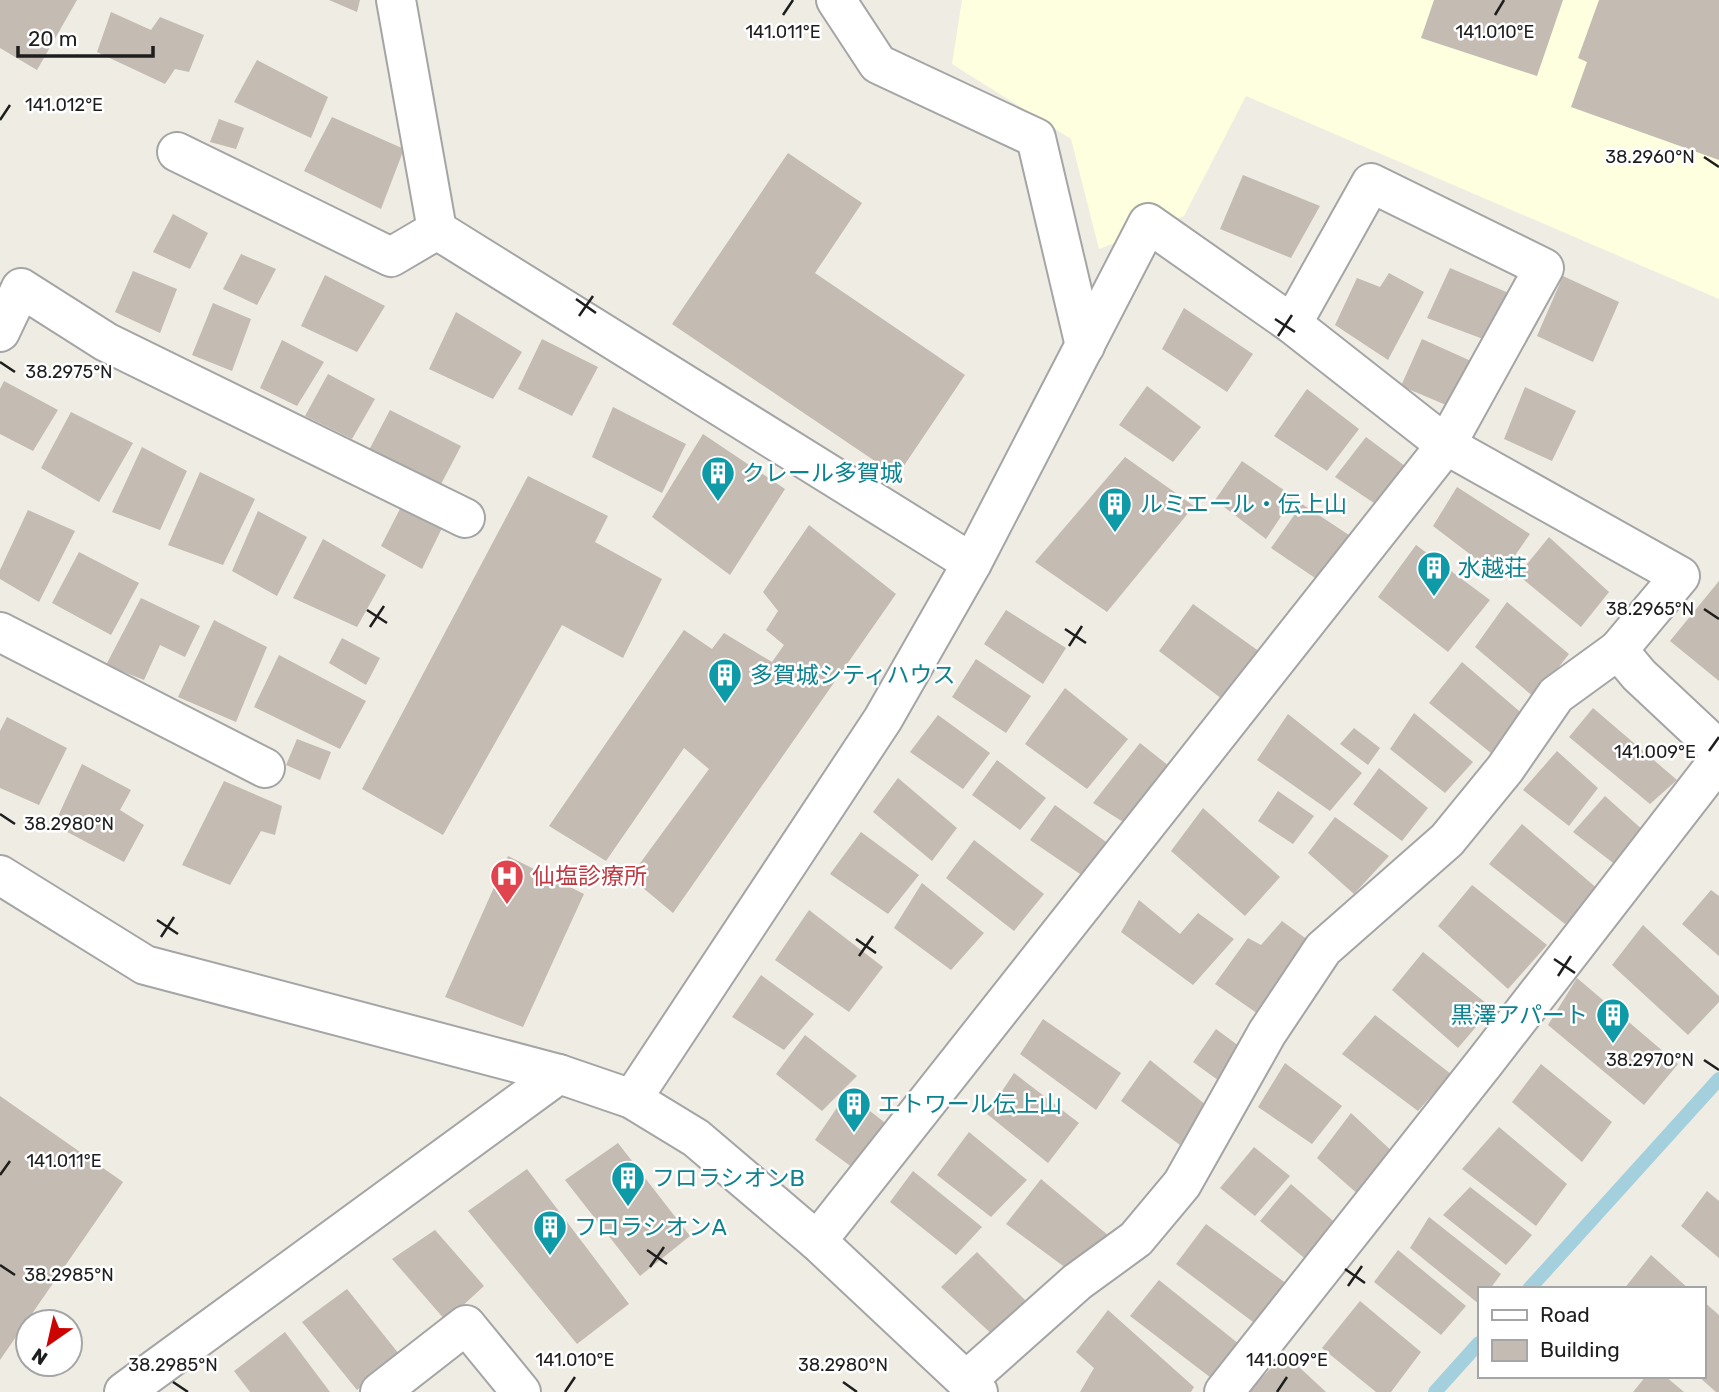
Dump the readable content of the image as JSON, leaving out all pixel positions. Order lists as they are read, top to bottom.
{
  "places": {
    "building": [
      "クレール多賀城",
      "ルミエール・伝上山",
      "水越荘",
      "多賀城シティハウス",
      "黒澤アパート",
      "エトワール伝上山",
      "フロラシオンB",
      "フロラシオンA"
    ],
    "hospital": ["仙塩診療所"]
  },
  "legend": ["Road", "Building"],
  "scale_bar": "20 m",
  "north": "bottom left",
  "coordinates": [
    "141.011°E",
    "141.010°E",
    "141.012°E",
    "38.2960°N",
    "38.2975°N",
    "38.2965°N",
    "141.009°E",
    "38.2980°N",
    "38.2970°N",
    "38.2985°N"
  ]
}
